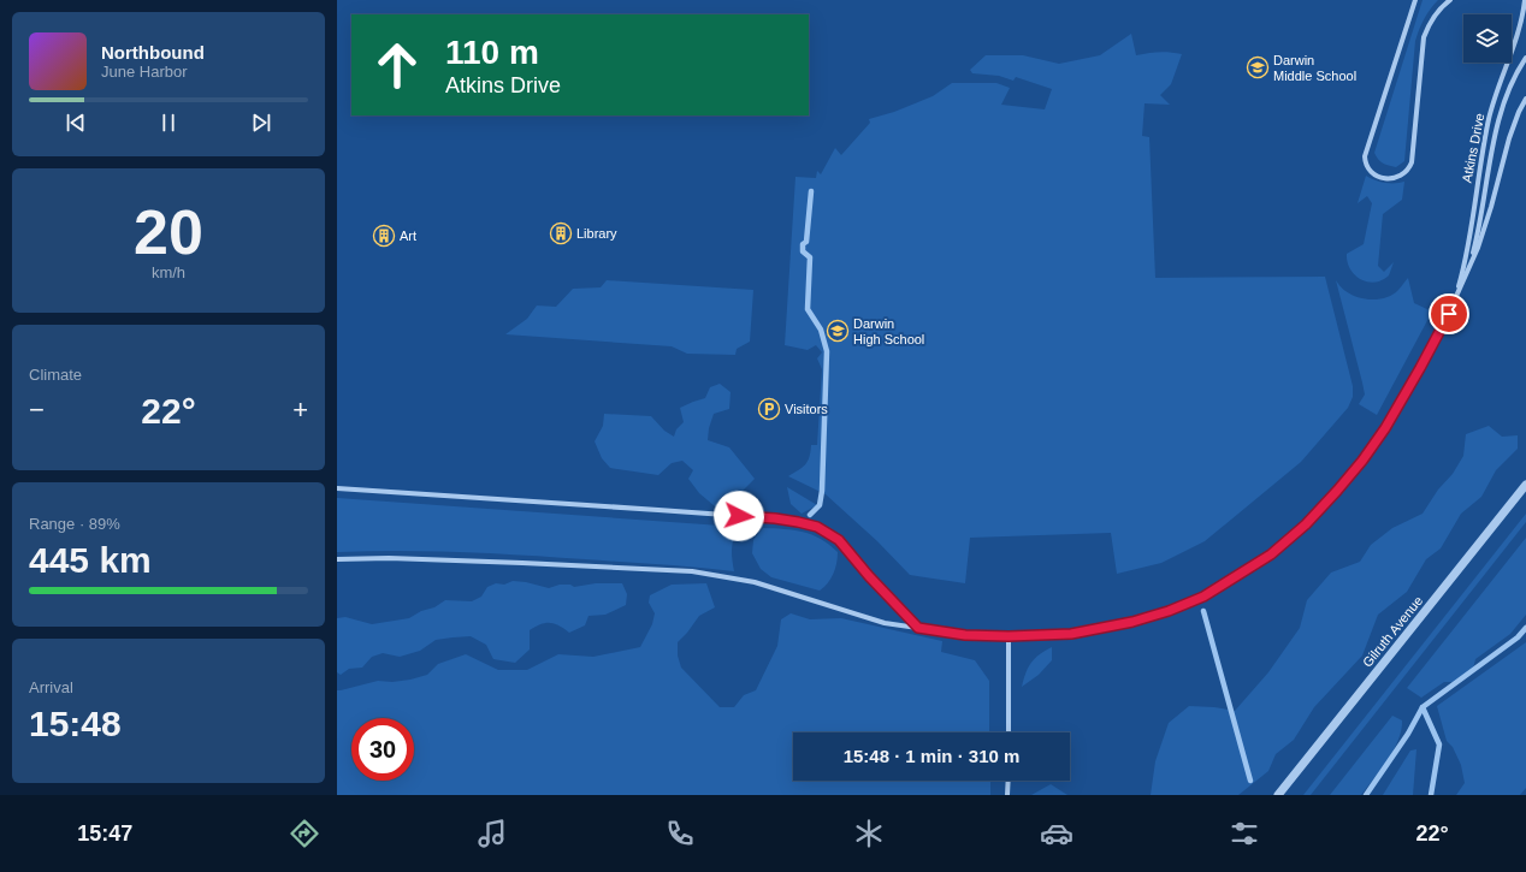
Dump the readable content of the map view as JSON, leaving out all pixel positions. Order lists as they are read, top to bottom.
{
  "streets": {
    "street": ["Atkins Drive", "Gilruth Avenue"]
  },
  "places": {
    "school or university": ["Darwin Middle School", "Darwin High School"],
    "building": ["Library", "Art"],
    "parking": ["Visitors"]
  },
  "page": {
    "turn": ["110 m", "Atkins Drive"],
    "song": ["Northbound", "June Harbor"],
    "tile": [
      ["20", "km/h"],
      "Climate",
      ["Range · 89%", "445 km"],
      ["Arrival", "15:48"]
    ],
    "heat": ["−", "22°", "+"],
    "limit": "30",
    "trip": "15:48 · 1 min · 310 m",
    "tabs": ["15:47", "22°"]
  }
}
